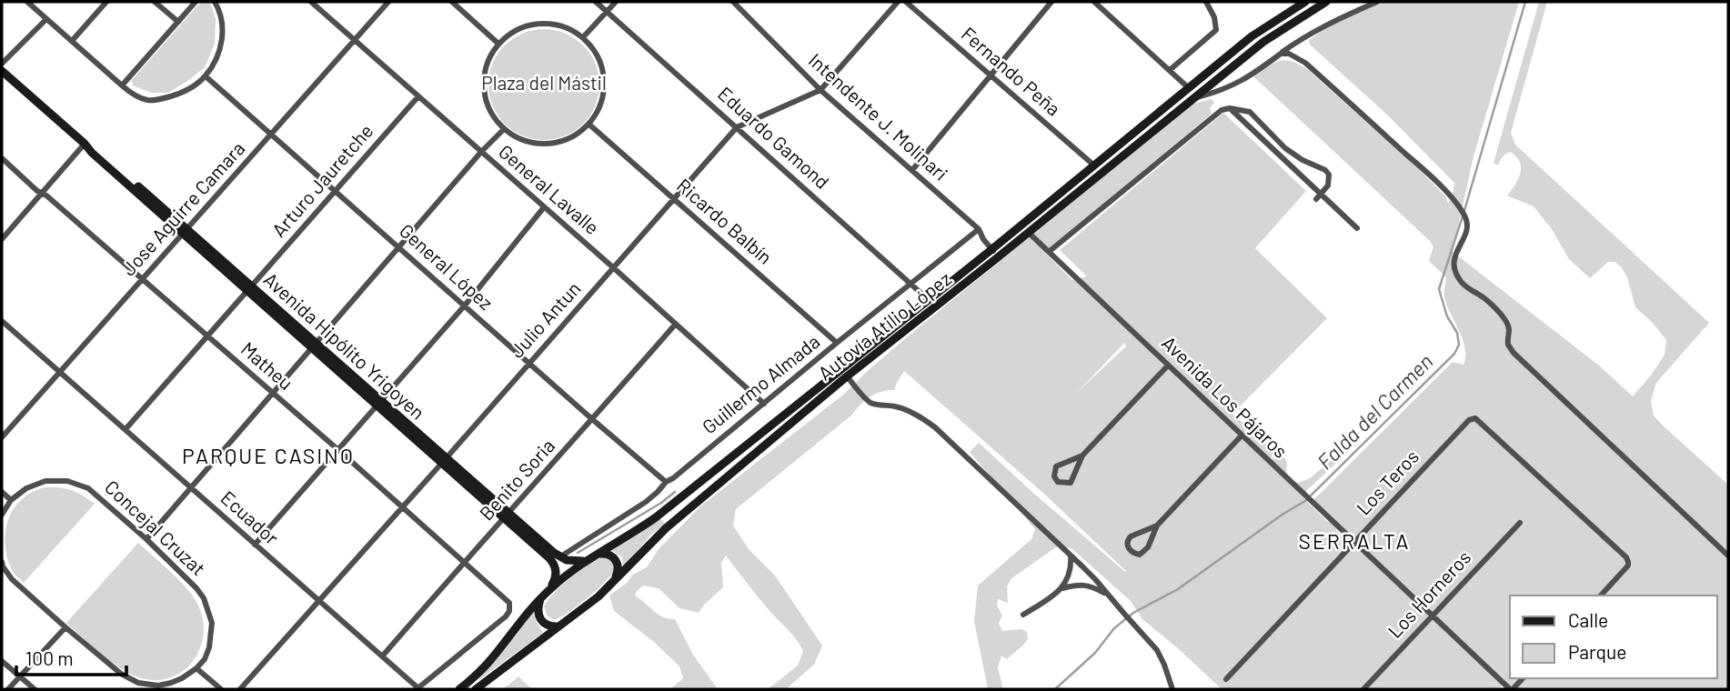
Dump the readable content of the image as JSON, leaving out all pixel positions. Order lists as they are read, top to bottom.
{
  "streets": {
    "main road": ["Autovía Atilio López", "Avenida Hipólito Yrigoyen"],
    "street": [
      "Fernando Peña",
      "Intendente J. Molinari",
      "Eduardo Gamond",
      "Arturo Jauretche",
      "General Lavalle",
      "Jose Aguirre Camara",
      "Ricardo Balbín",
      "General López",
      "Julio Antun",
      "Matheu",
      "Guillermo Almada",
      "Avenida Los Pájaros",
      "Benito Soria",
      "Los Teros",
      "Ecuador",
      "Concejal Cruzat",
      "Los Horneros"
    ]
  },
  "crossings": [
    ["Fernando Peña", "Autovía Atilio López"],
    ["Intendente J. Molinari", "Julio Antun"],
    ["Intendente J. Molinari", "Autovía Atilio López"],
    ["Intendente J. Molinari", "Guillermo Almada"],
    ["Eduardo Gamond", "Julio Antun"],
    ["Eduardo Gamond", "Autovía Atilio López"],
    ["Eduardo Gamond", "Guillermo Almada"],
    ["Arturo Jauretche", "General Lavalle"],
    ["Arturo Jauretche", "General López"],
    ["Arturo Jauretche", "Avenida Hipólito Yrigoyen"],
    ["Arturo Jauretche", "Matheu"],
    ["Arturo Jauretche", "Ecuador"],
    ["General Lavalle", "Jose Aguirre Camara"],
    ["General Lavalle", "Julio Antun"],
    ["General Lavalle", "Guillermo Almada"],
    ["General Lavalle", "Benito Soria"],
    ["Jose Aguirre Camara", "General López"],
    ["Jose Aguirre Camara", "Avenida Hipólito Yrigoyen"],
    ["Jose Aguirre Camara", "Matheu"],
    ["Jose Aguirre Camara", "Ecuador"],
    ["Ricardo Balbín", "Julio Antun"],
    ["Ricardo Balbín", "Guillermo Almada"],
    ["General López", "Julio Antun"],
    ["General López", "Guillermo Almada"],
    ["General López", "Benito Soria"],
    ["Julio Antun", "Avenida Hipólito Yrigoyen"],
    ["Julio Antun", "Matheu"],
    ["Julio Antun", "Ecuador"],
    ["Autovía Atilio López", "Avenida Hipólito Yrigoyen"],
    ["Autovía Atilio López", "Avenida Los Pájaros"],
    ["Avenida Hipólito Yrigoyen", "Guillermo Almada"],
    ["Avenida Hipólito Yrigoyen", "Benito Soria"],
    ["Matheu", "Benito Soria"],
    ["Matheu", "Ecuador"],
    ["Avenida Los Pájaros", "Los Teros"],
    ["Avenida Los Pájaros", "Los Horneros"],
    ["Benito Soria", "Ecuador"]
  ],
  "districts": ["PARQUE CASINO", "SERRALTA"],
  "water": ["Falda del Carmen"],
  "parks": ["Plaza del Mástil"],
  "legend": ["Calle", "Parque"],
  "scale_bar": "100 m"
}
